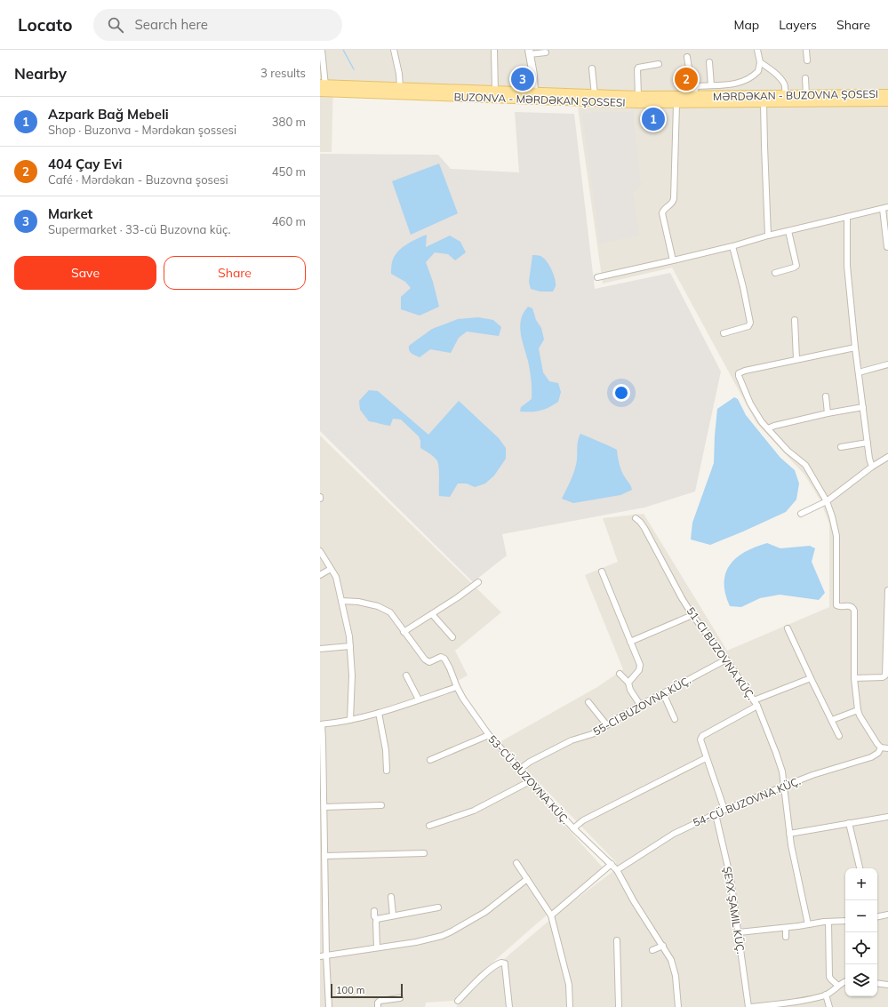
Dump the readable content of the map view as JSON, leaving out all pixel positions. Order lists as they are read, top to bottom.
{
  "streets": {
    "main road": ["MƏRDƏKAN - BUZOVNA ŞOSESI", "BUZONVA - MƏRDƏKAN ŞOSSESI"],
    "street": [
      "51-CI BUZOVNA KÜÇ.",
      "55-CI BUZOVNA KÜÇ.",
      "53-CÜ BUZOVNA KÜÇ.",
      "54-CÜ BUZOVNA KÜÇ.",
      "ŞEYX ŞAMIL KÜÇ."
    ]
  },
  "crossings": [
    ["MƏRDƏKAN - BUZOVNA ŞOSESI", "BUZONVA - MƏRDƏKAN ŞOSSESI"],
    ["51-CI BUZOVNA KÜÇ.", "55-CI BUZOVNA KÜÇ."],
    ["51-CI BUZOVNA KÜÇ.", "54-CÜ BUZOVNA KÜÇ."],
    ["55-CI BUZOVNA KÜÇ.", "53-CÜ BUZOVNA KÜÇ."],
    ["53-CÜ BUZOVNA KÜÇ.", "54-CÜ BUZOVNA KÜÇ."],
    ["54-CÜ BUZOVNA KÜÇ.", "ŞEYX ŞAMIL KÜÇ."]
  ],
  "scale_bar": "100 m",
  "page": {
    "header": "Locato",
    "search": "Search here",
    "nav": ["Map", "Layers", "Share"],
    "heading": ["Nearby", "3 results"],
    "pins": ["2", "3", "1"],
    "list": [
      {
        "mark": "1",
        "name": "Azpark Bağ Mebeli",
        "note": "Shop · Buzonva - Mərdəkan şossesi",
        "value": "380 m"
      },
      {
        "mark": "2",
        "name": "404 Çay Evi",
        "note": "Café · Mərdəkan - Buzovna şosesi",
        "value": "450 m"
      },
      {
        "mark": "3",
        "name": "Market",
        "note": "Supermarket · 33-cü Buzovna küç.",
        "value": "460 m"
      }
    ],
    "buttons": ["Save", "Share"],
    "map_buttons": ["+", "−"],
    "scale": "100 m"
  }
}
